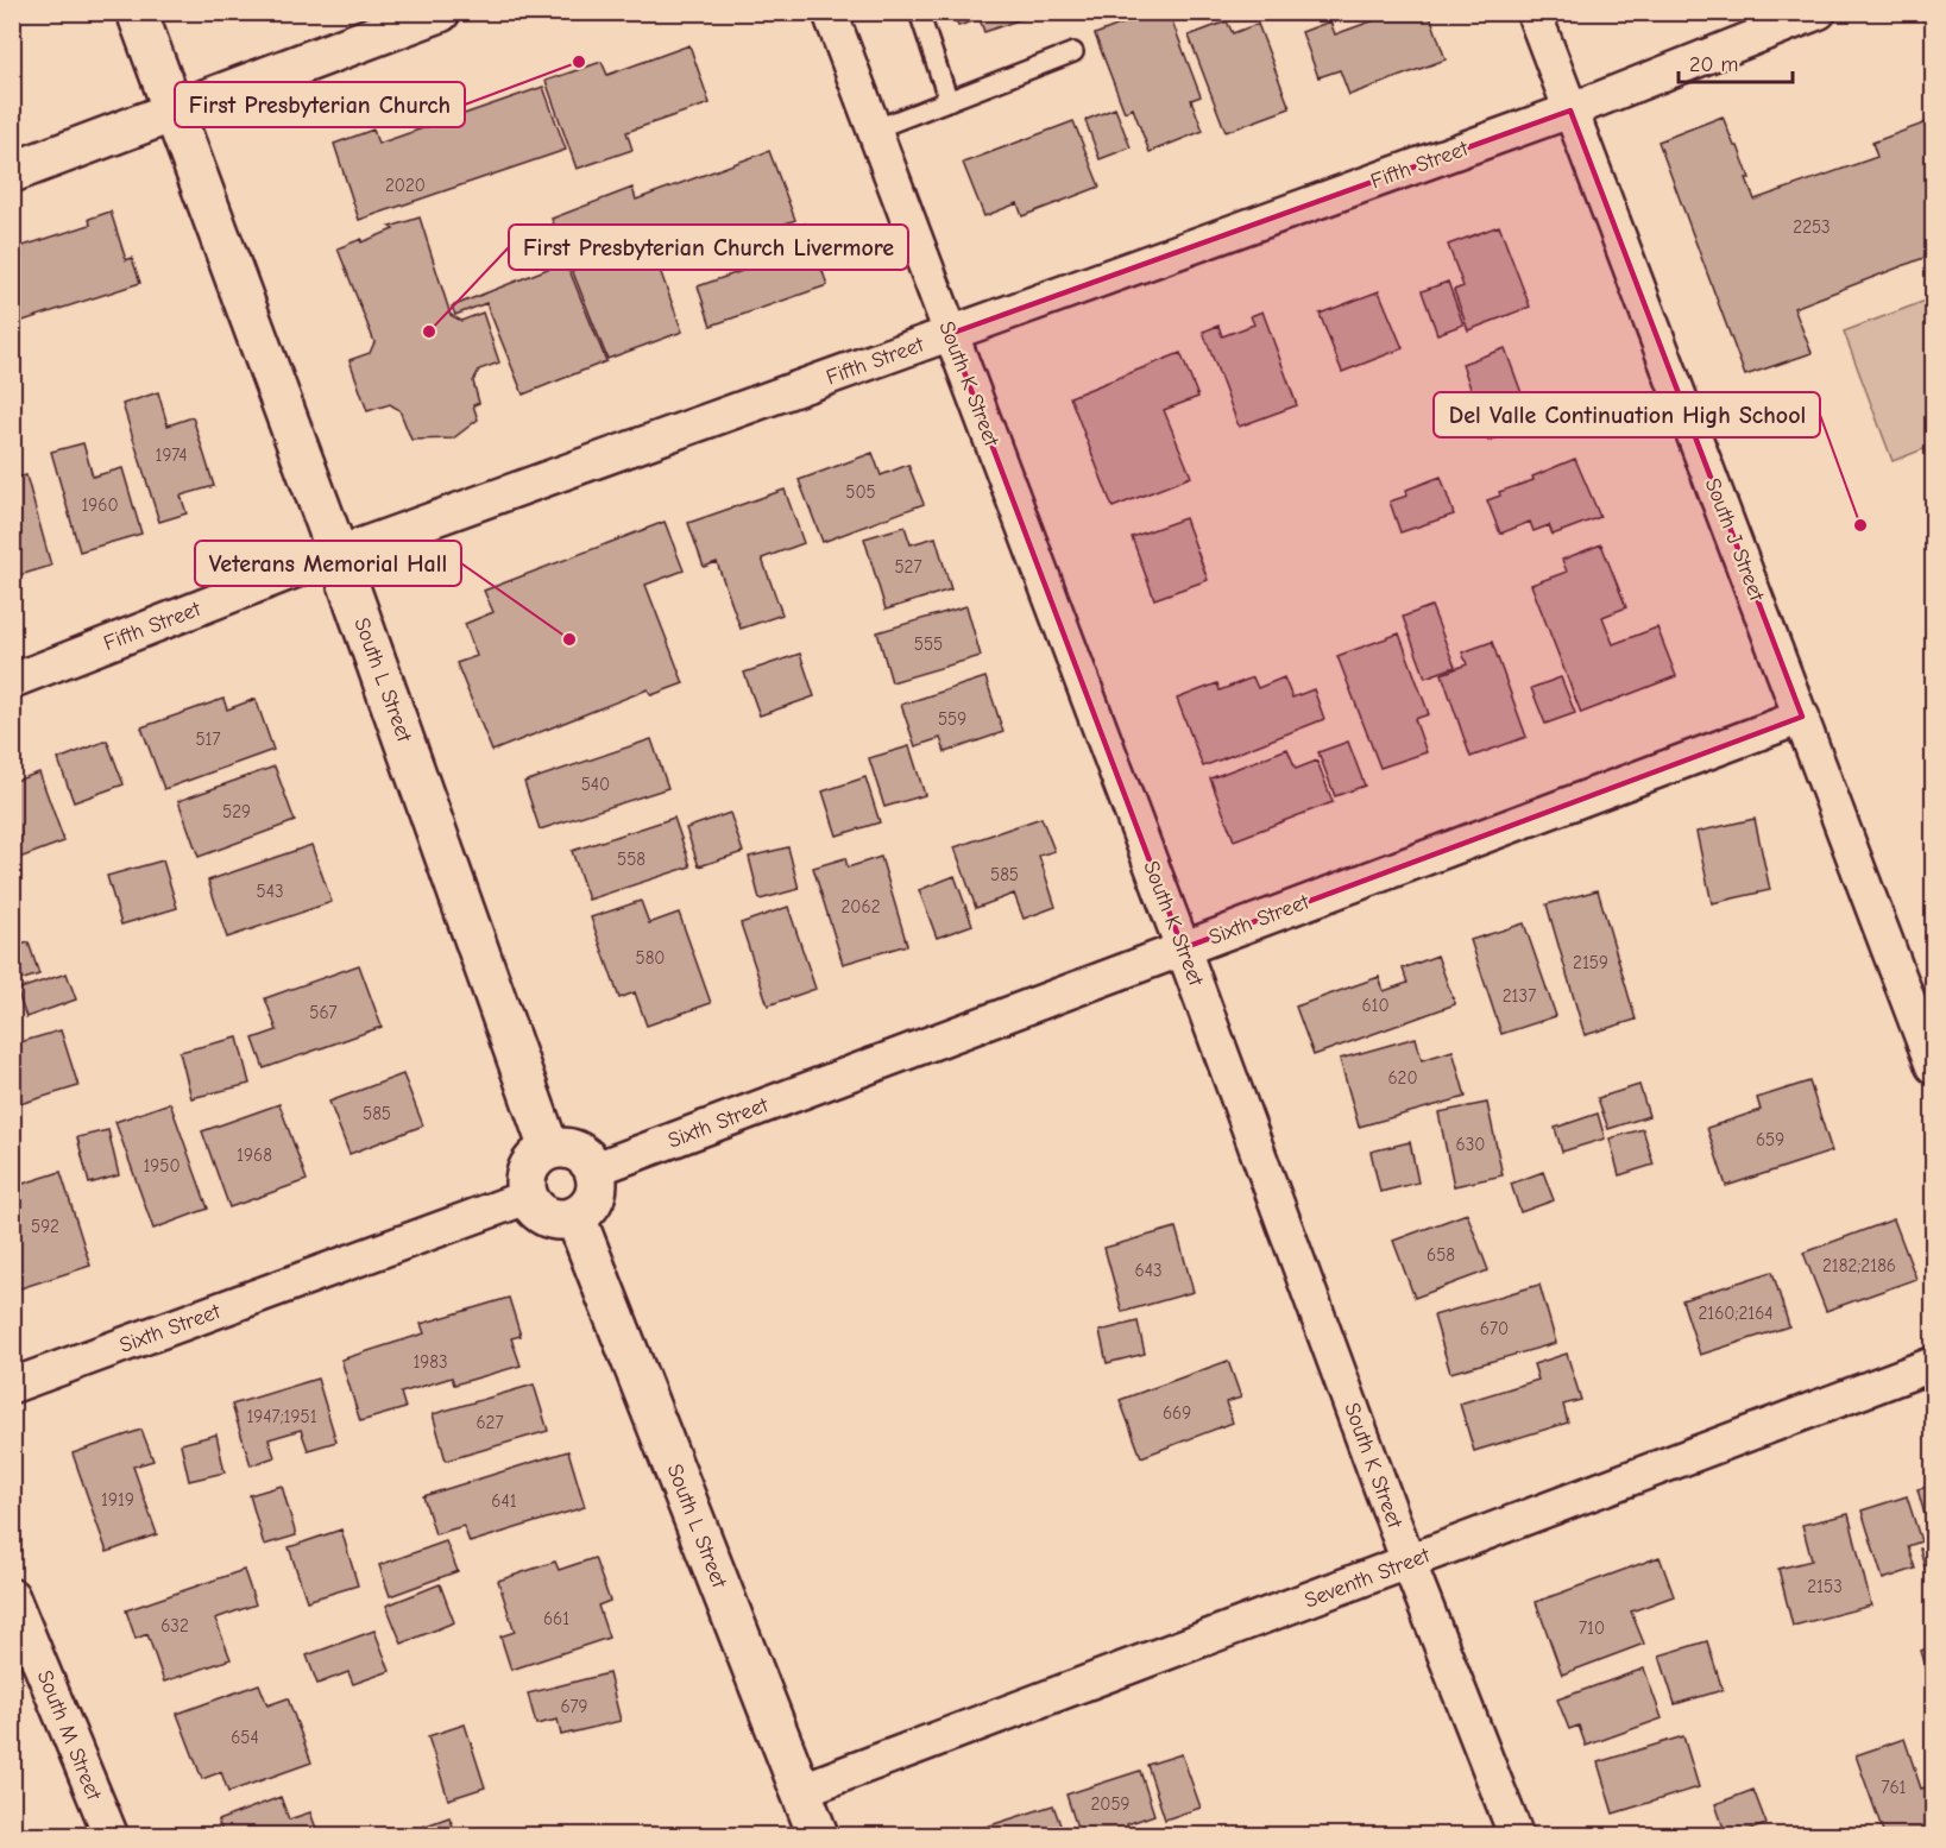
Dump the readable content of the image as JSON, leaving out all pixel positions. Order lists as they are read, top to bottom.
{
  "streets": {
    "street": [
      "Fifth Street",
      "South K Street",
      "South J Street",
      "South L Street",
      "Sixth Street",
      "Seventh Street",
      "South M Street"
    ]
  },
  "crossings": [
    ["Fifth Street", "South K Street"],
    ["Fifth Street", "South J Street"],
    ["Fifth Street", "South L Street"],
    ["South K Street", "Sixth Street"],
    ["South K Street", "Seventh Street"],
    ["South J Street", "Sixth Street"],
    ["South L Street", "Sixth Street"],
    ["South L Street", "Seventh Street"]
  ],
  "places": [
    "First Presbyterian Church",
    "First Presbyterian Church Livermore",
    "Del Valle Continuation High School",
    "Veterans Memorial Hall"
  ],
  "house_numbers": [
    "2020",
    "2253",
    "1974",
    "505",
    "1960",
    "527",
    "555",
    "559",
    "517",
    "540",
    "529",
    "558",
    "585",
    "543",
    "2062",
    "580",
    "2159",
    "2137",
    "610",
    "567",
    "620",
    "585",
    "659",
    "630",
    "1968",
    "1950",
    "592",
    "658",
    "2182;2186",
    "643",
    "2160;2164",
    "670",
    "1983",
    "669",
    "1947;1951",
    "627",
    "1919",
    "641",
    "2153",
    "661",
    "632",
    "710",
    "679",
    "654",
    "761",
    "2059"
  ],
  "scale_bar": "20 m"
}
